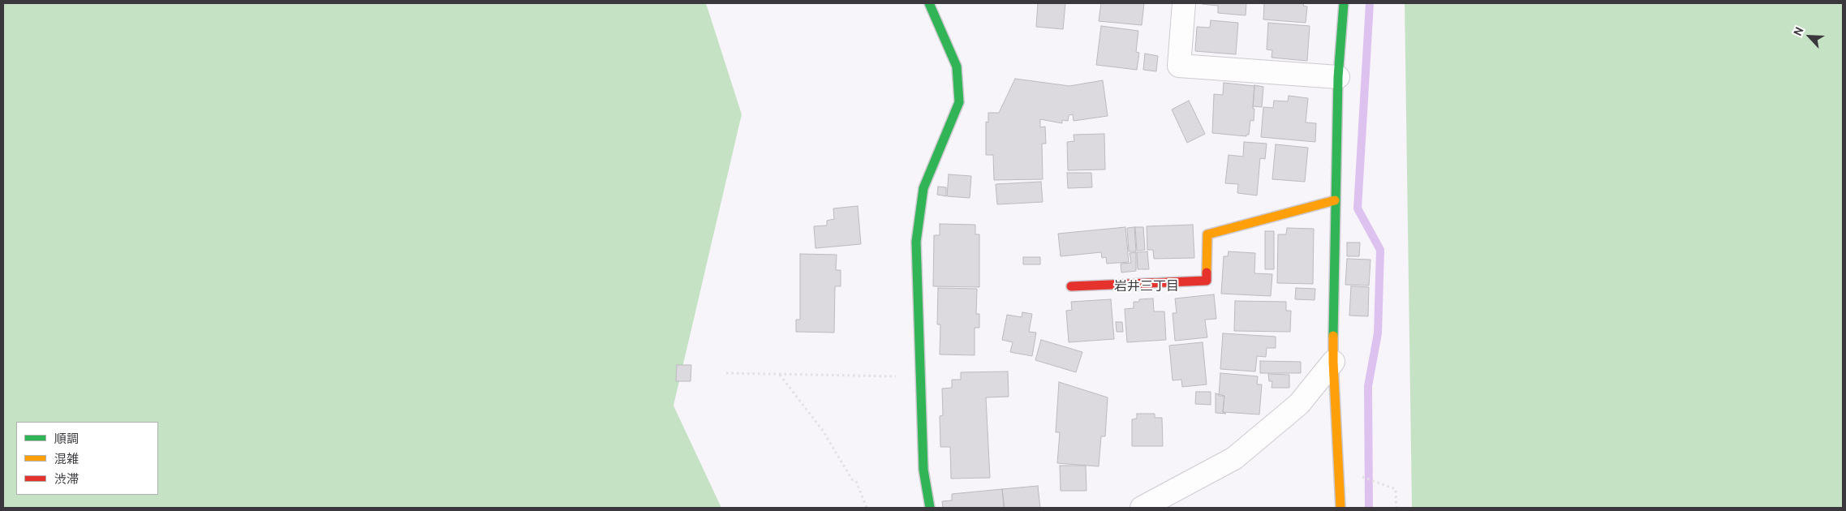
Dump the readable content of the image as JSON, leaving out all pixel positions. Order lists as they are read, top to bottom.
{
  "districts": ["岩井三丁目"],
  "legend": ["順調", "混雑", "渋滞"],
  "north": "top left"
}
